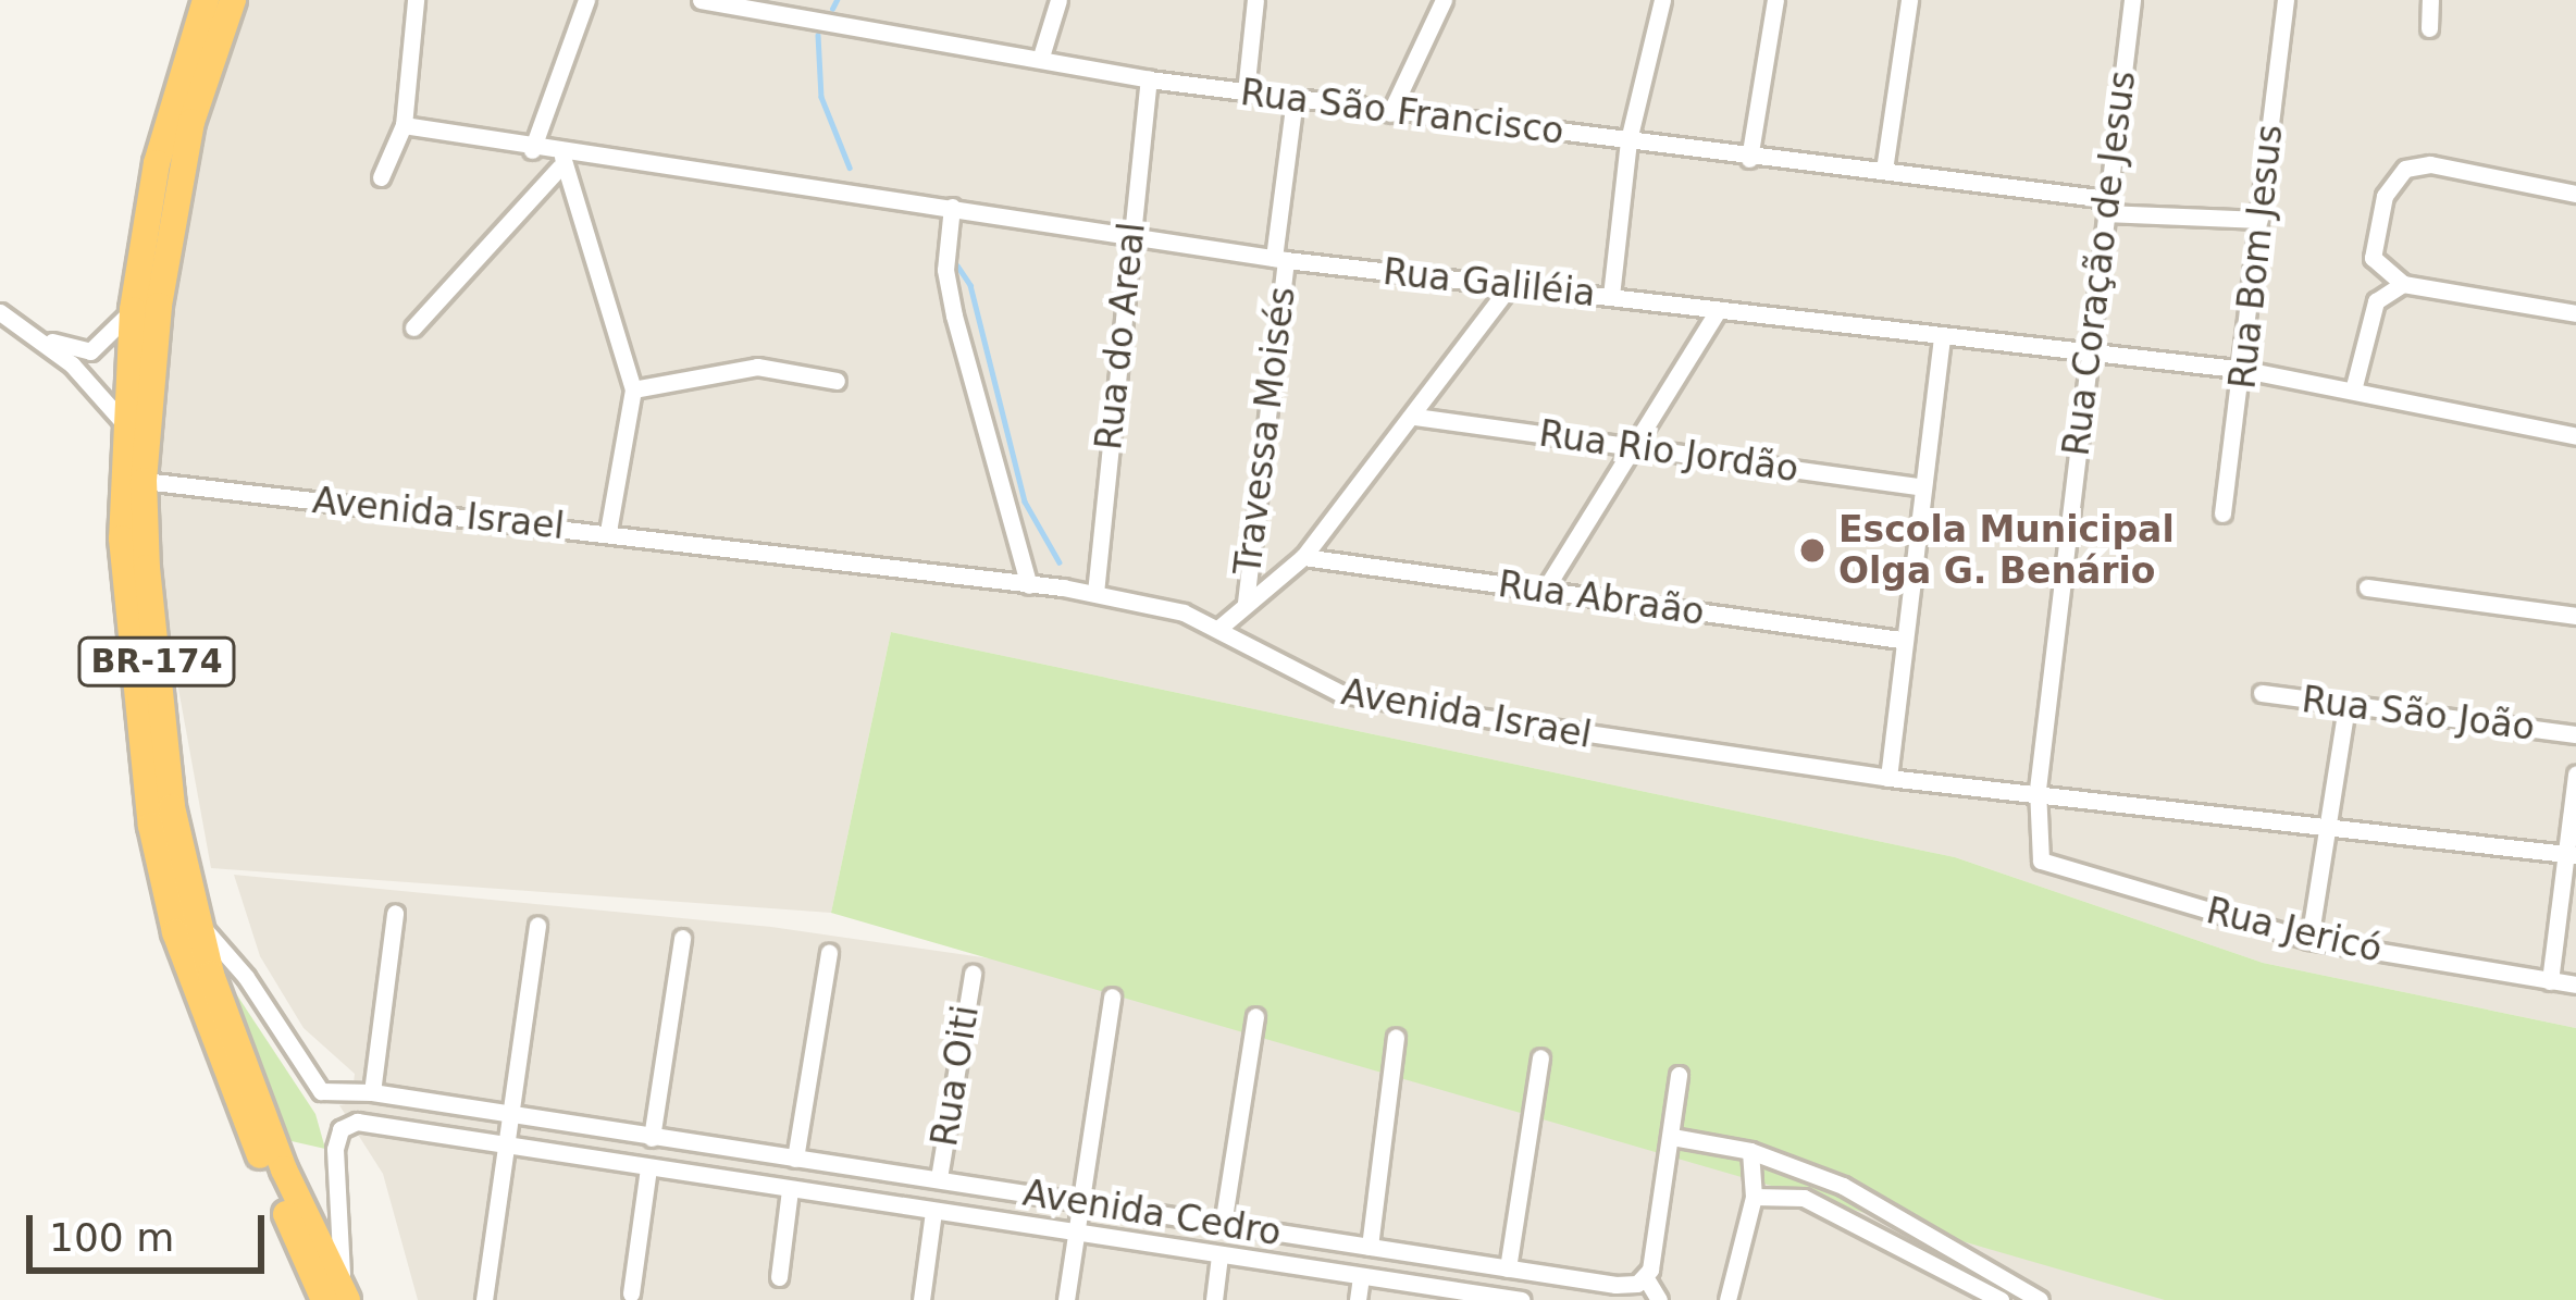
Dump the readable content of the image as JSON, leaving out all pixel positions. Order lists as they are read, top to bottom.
{
  "streets": {
    "highway": ["BR-174"],
    "street": [
      "Rua São Francisco",
      "Rua Bom Jesus",
      "Rua Coração de Jesus",
      "Rua Galiléia",
      "Rua do Areal",
      "Travessa Moisés",
      "Rua Rio Jordão",
      "Avenida Israel",
      "Rua Abraão",
      "Rua São João",
      "Rua Jericó",
      "Rua Oiti",
      "Avenida Cedro"
    ]
  },
  "crossings": [
    ["Rua São Francisco", "Rua Bom Jesus"],
    ["Rua São Francisco", "Rua Coração de Jesus"],
    ["Rua São Francisco", "Rua do Areal"],
    ["Rua São Francisco", "Travessa Moisés"],
    ["Rua Bom Jesus", "Rua Galiléia"],
    ["Rua Coração de Jesus", "Rua Galiléia"],
    ["Rua Coração de Jesus", "Avenida Israel"],
    ["Rua Coração de Jesus", "Rua Jericó"],
    ["Rua Galiléia", "Rua do Areal"],
    ["Rua Galiléia", "Travessa Moisés"],
    ["Rua do Areal", "Avenida Israel"],
    ["Avenida Israel", "BR-174"],
    ["BR-174", "Avenida Cedro"],
    ["Rua Oiti", "Avenida Cedro"]
  ],
  "places": ["Escola Municipal Olga G. Benário"],
  "scale_bar": "100 m"
}
